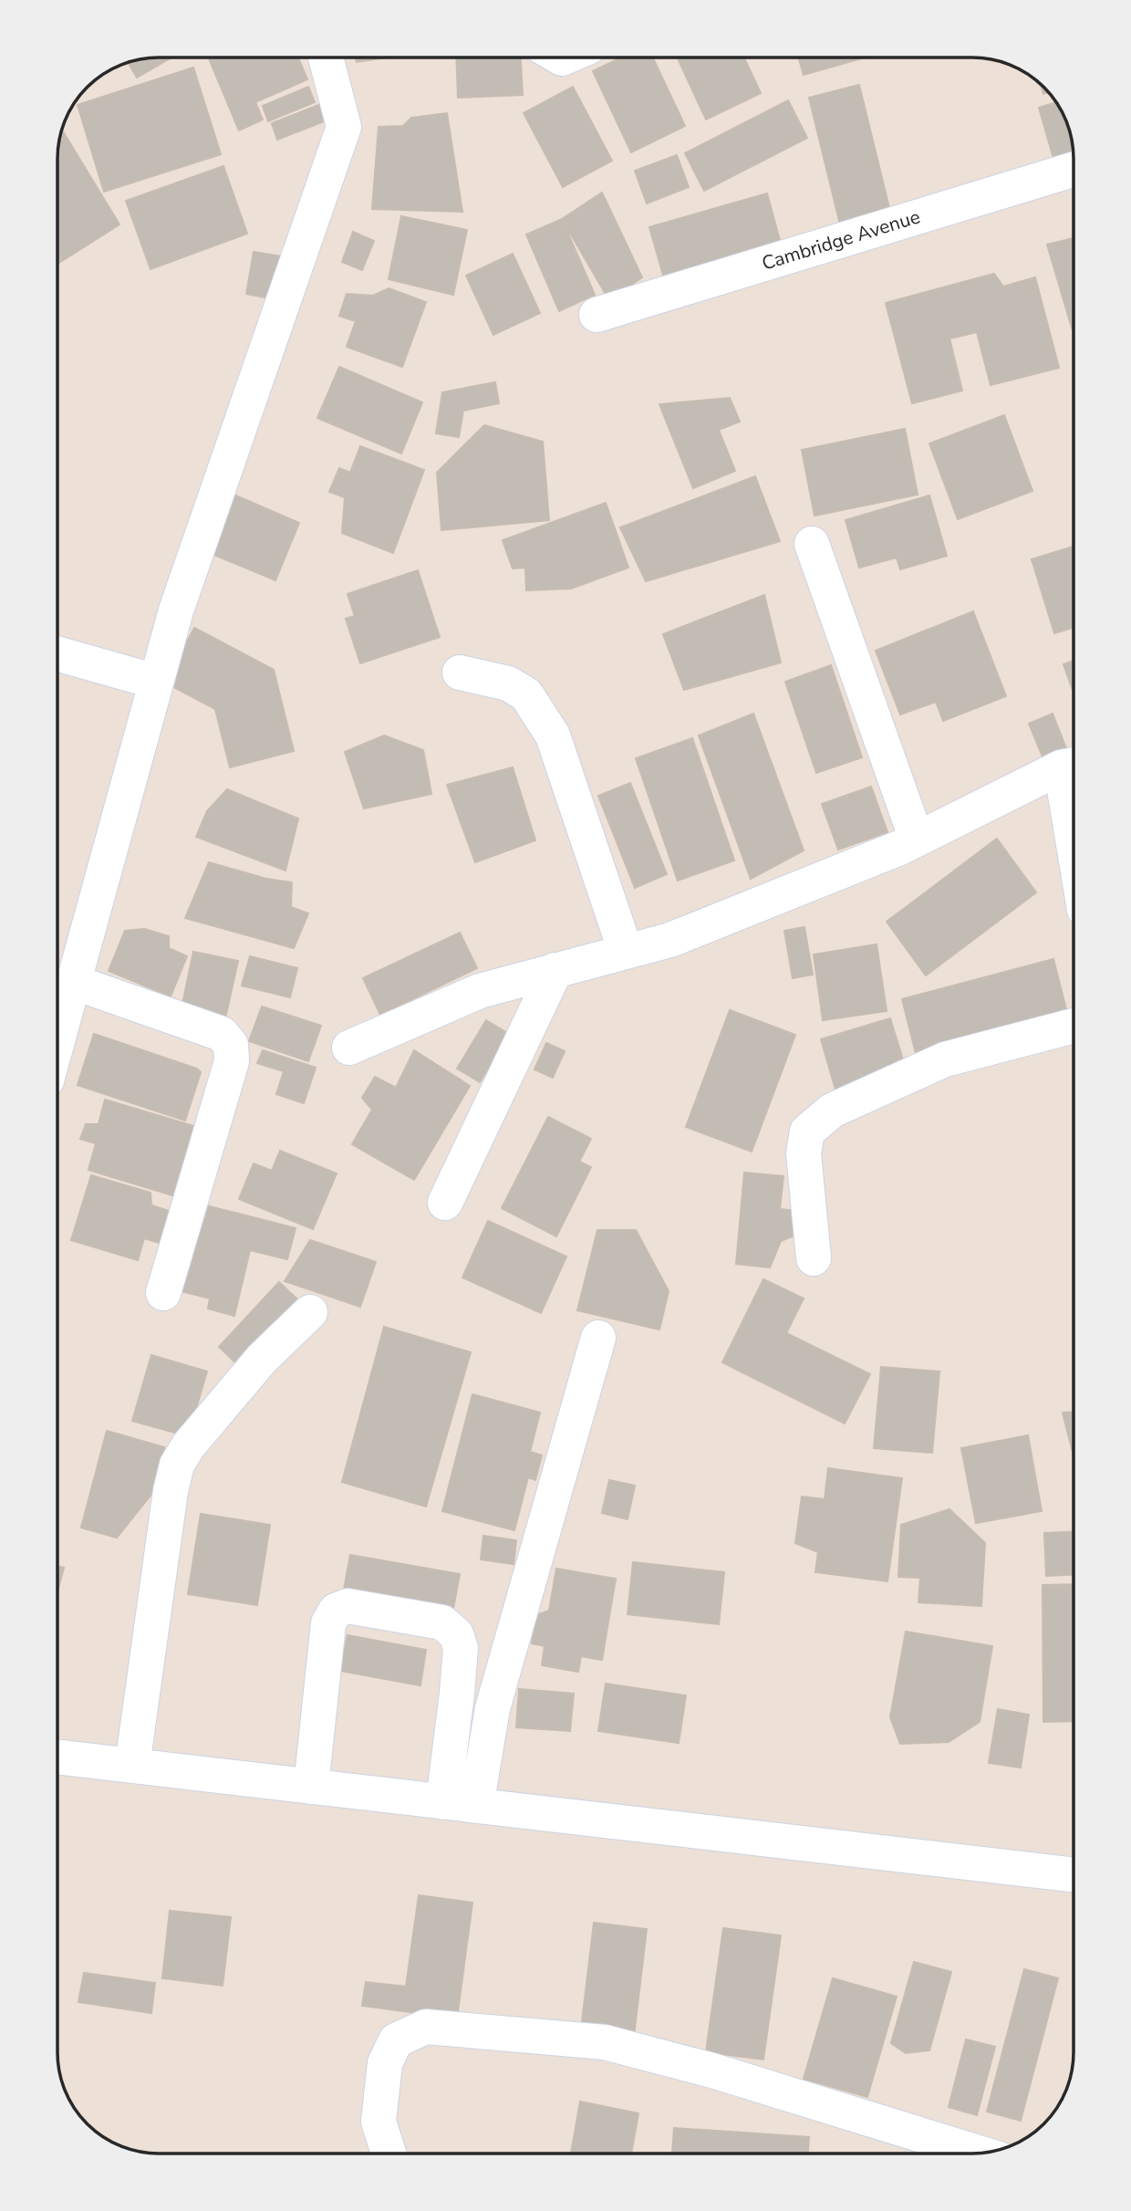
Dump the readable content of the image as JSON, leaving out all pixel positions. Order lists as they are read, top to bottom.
{
  "streets": {
    "street": ["Cambridge Avenue"]
  }
}
